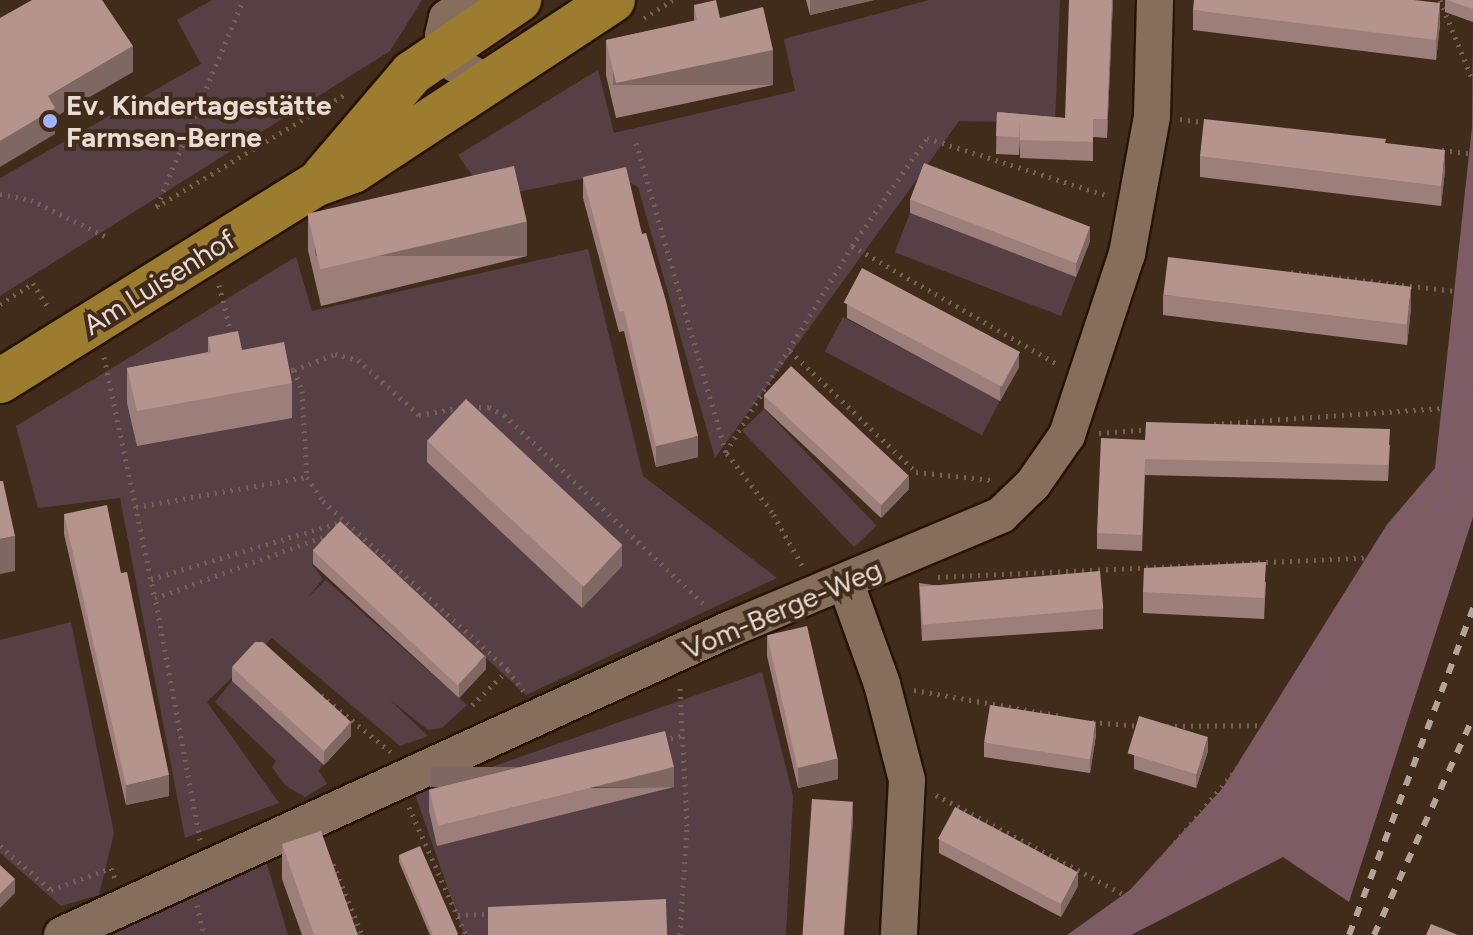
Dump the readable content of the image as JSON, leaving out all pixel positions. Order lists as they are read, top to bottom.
{
  "streets": {
    "main road": ["Am Luisenhof"],
    "street": ["Vom-Berge-Weg"]
  },
  "places": ["Ev. Kindertagestätte Farmsen-Berne"]
}
